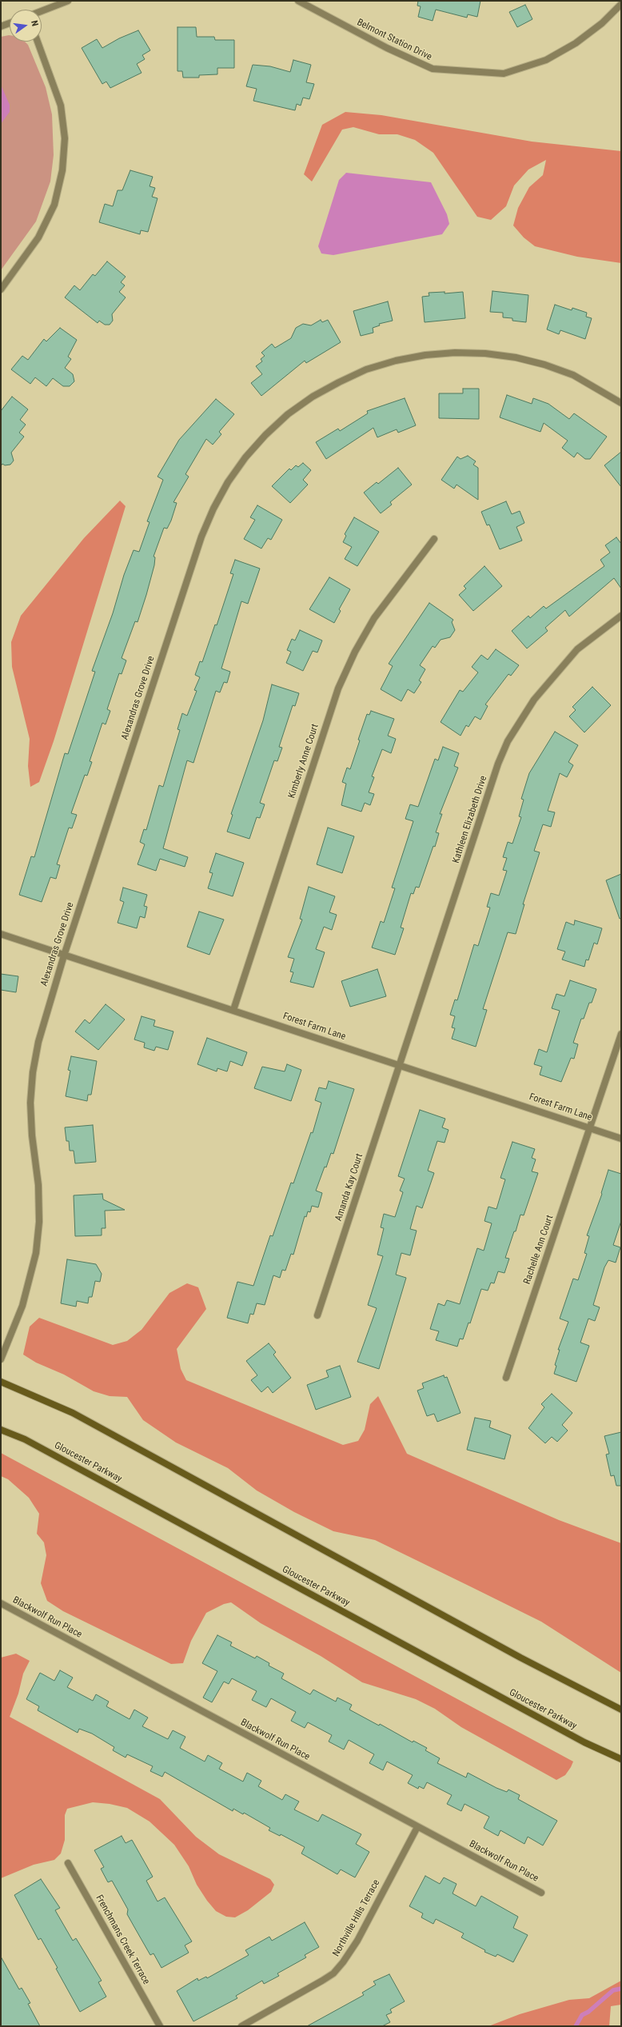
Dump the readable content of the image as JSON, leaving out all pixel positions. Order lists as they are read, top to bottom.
{
  "streets": {
    "main road": ["Gloucester Parkway"],
    "street": [
      "Belmont Station Drive",
      "Alexandras Grove Drive",
      "Kimberly Anne Court",
      "Kathleen Elizabeth Drive",
      "Forest Farm Lane",
      "Amanda Kay Court",
      "Rachelle Ann Court",
      "Blackwolf Run Place",
      "Northville Hills Terrace",
      "Frenchmans Creek Terrace"
    ]
  },
  "crossings": [
    ["Alexandras Grove Drive", "Forest Farm Lane"],
    ["Kimberly Anne Court", "Forest Farm Lane"],
    ["Kathleen Elizabeth Drive", "Forest Farm Lane"],
    ["Kathleen Elizabeth Drive", "Amanda Kay Court"],
    ["Forest Farm Lane", "Amanda Kay Court"],
    ["Forest Farm Lane", "Rachelle Ann Court"],
    ["Blackwolf Run Place", "Northville Hills Terrace"]
  ],
  "north": "right"
}
